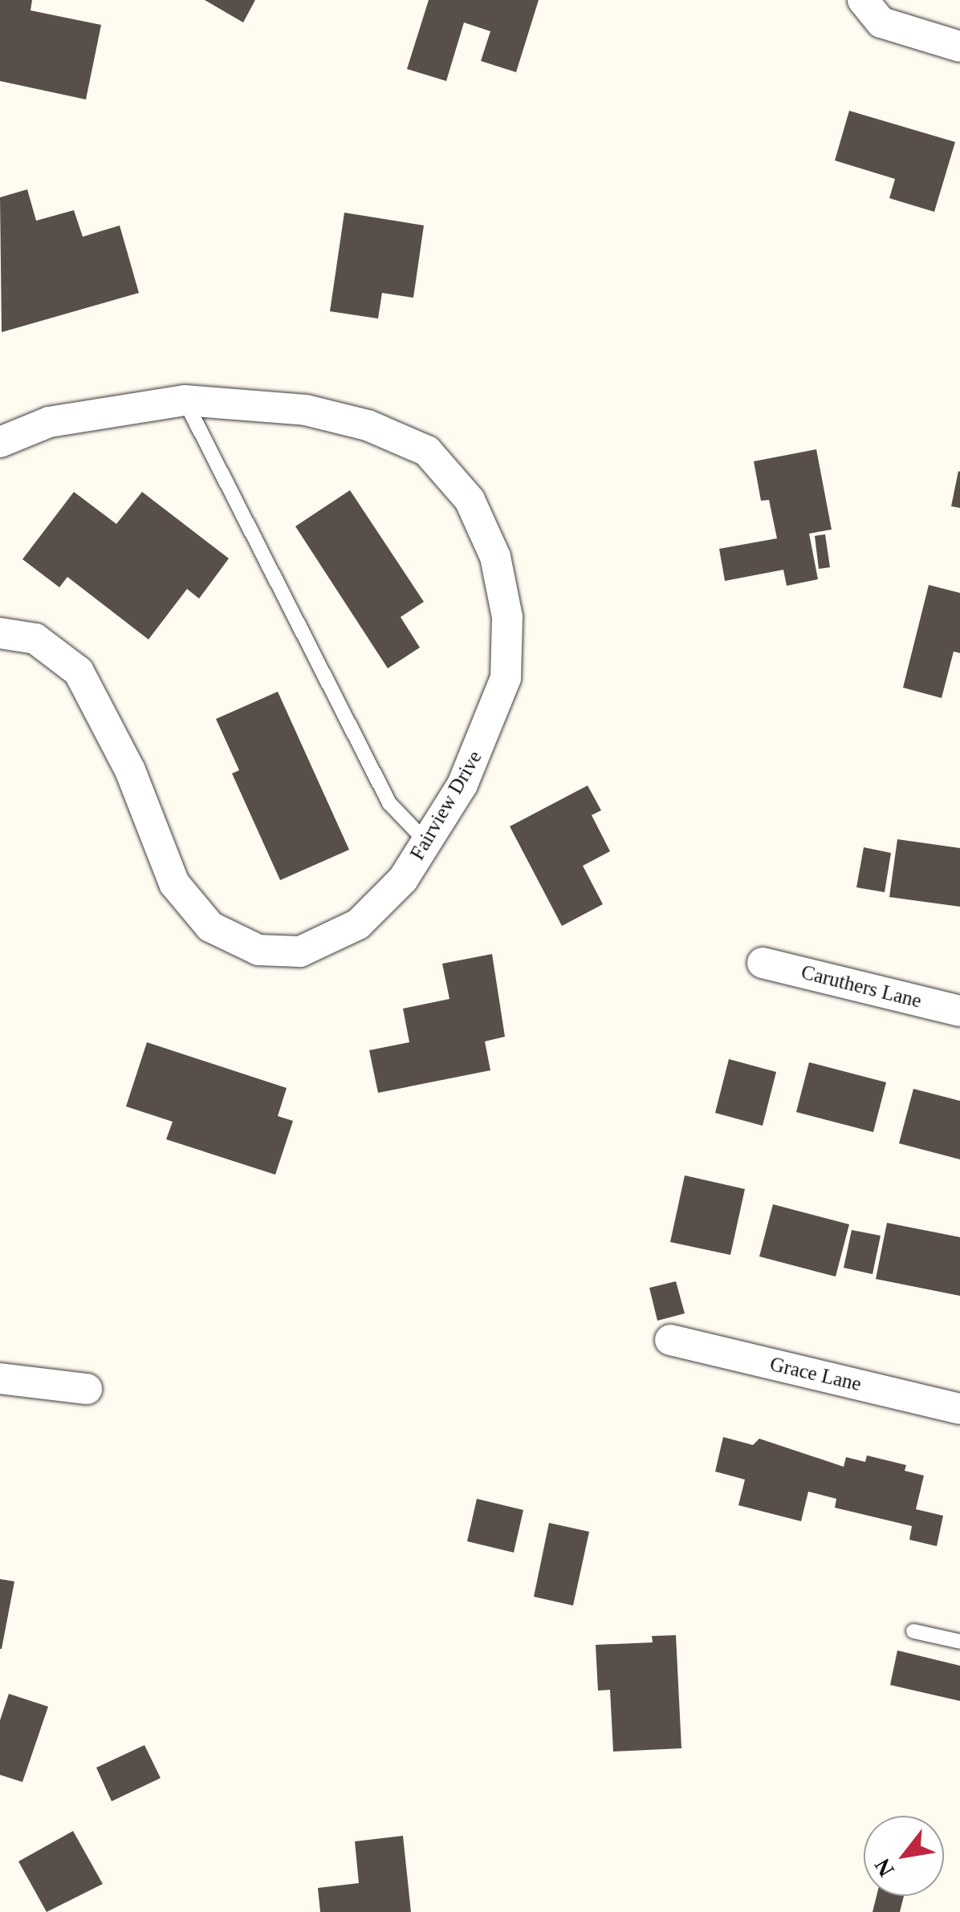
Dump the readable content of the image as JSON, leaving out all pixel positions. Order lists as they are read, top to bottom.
{
  "streets": {
    "street": ["Fairview Drive", "Caruthers Lane", "Grace Lane"]
  },
  "north": "bottom left"
}
